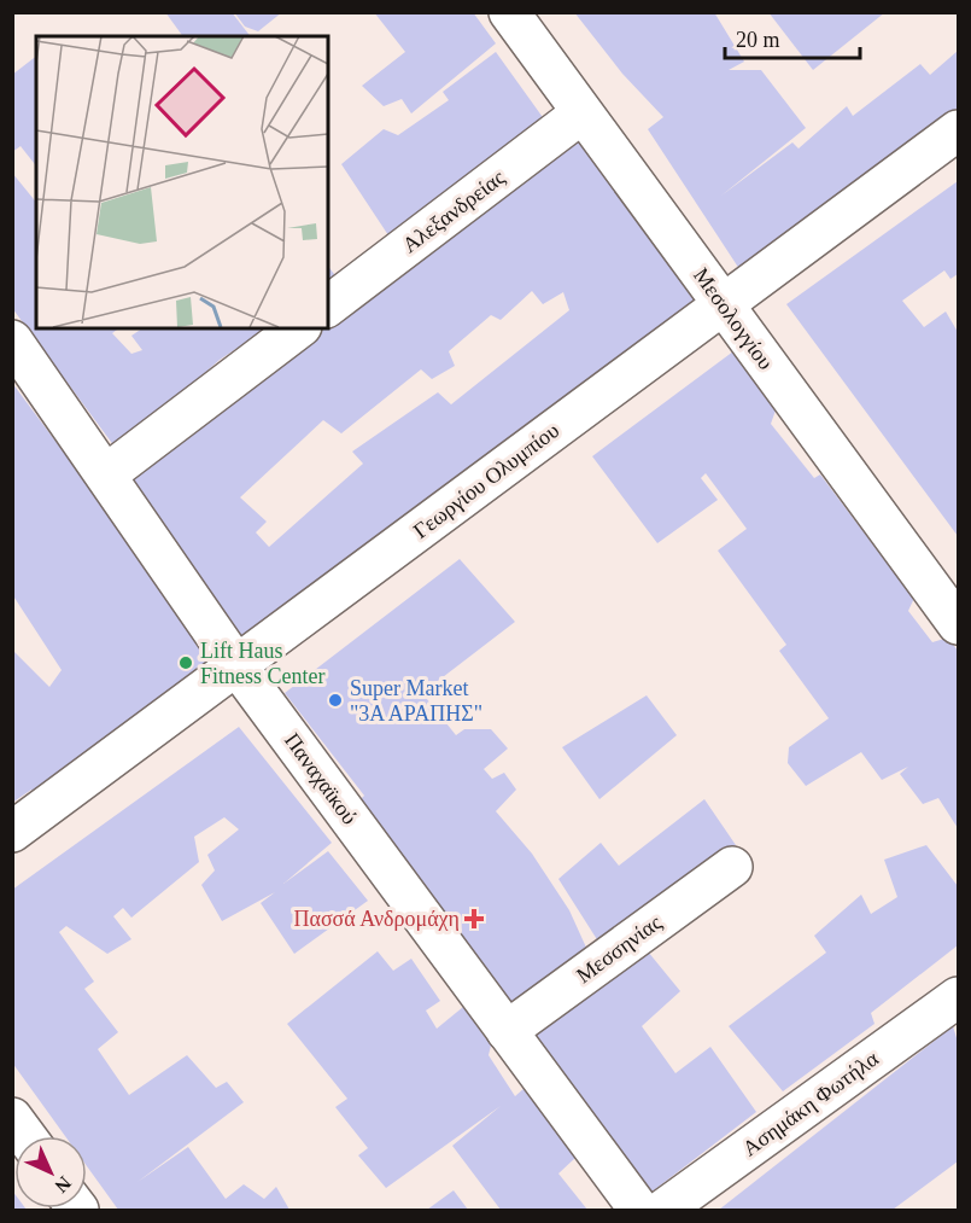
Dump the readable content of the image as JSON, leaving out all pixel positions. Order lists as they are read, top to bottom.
{
  "streets": {
    "street": [
      "Αλεξανδρείας",
      "Μεσολογγίου",
      "Γεωργίου Ολυμπίου",
      "Παναχαϊκού",
      "Μεσσηνίας",
      "Ασημάκη Φωτήλα"
    ]
  },
  "crossings": [
    ["Αλεξανδρείας", "Μεσολογγίου"],
    ["Μεσολογγίου", "Γεωργίου Ολυμπίου"],
    ["Γεωργίου Ολυμπίου", "Παναχαϊκού"],
    ["Παναχαϊκού", "Μεσσηνίας"]
  ],
  "places": {
    "other": ["Lift Haus Fitness Center", "Super Market \"3Α ΑΡΑΠΗΣ\""],
    "health": ["Πασσά Ανδρομάχη"]
  },
  "scale_bar": "20 m",
  "north": "bottom right"
}
